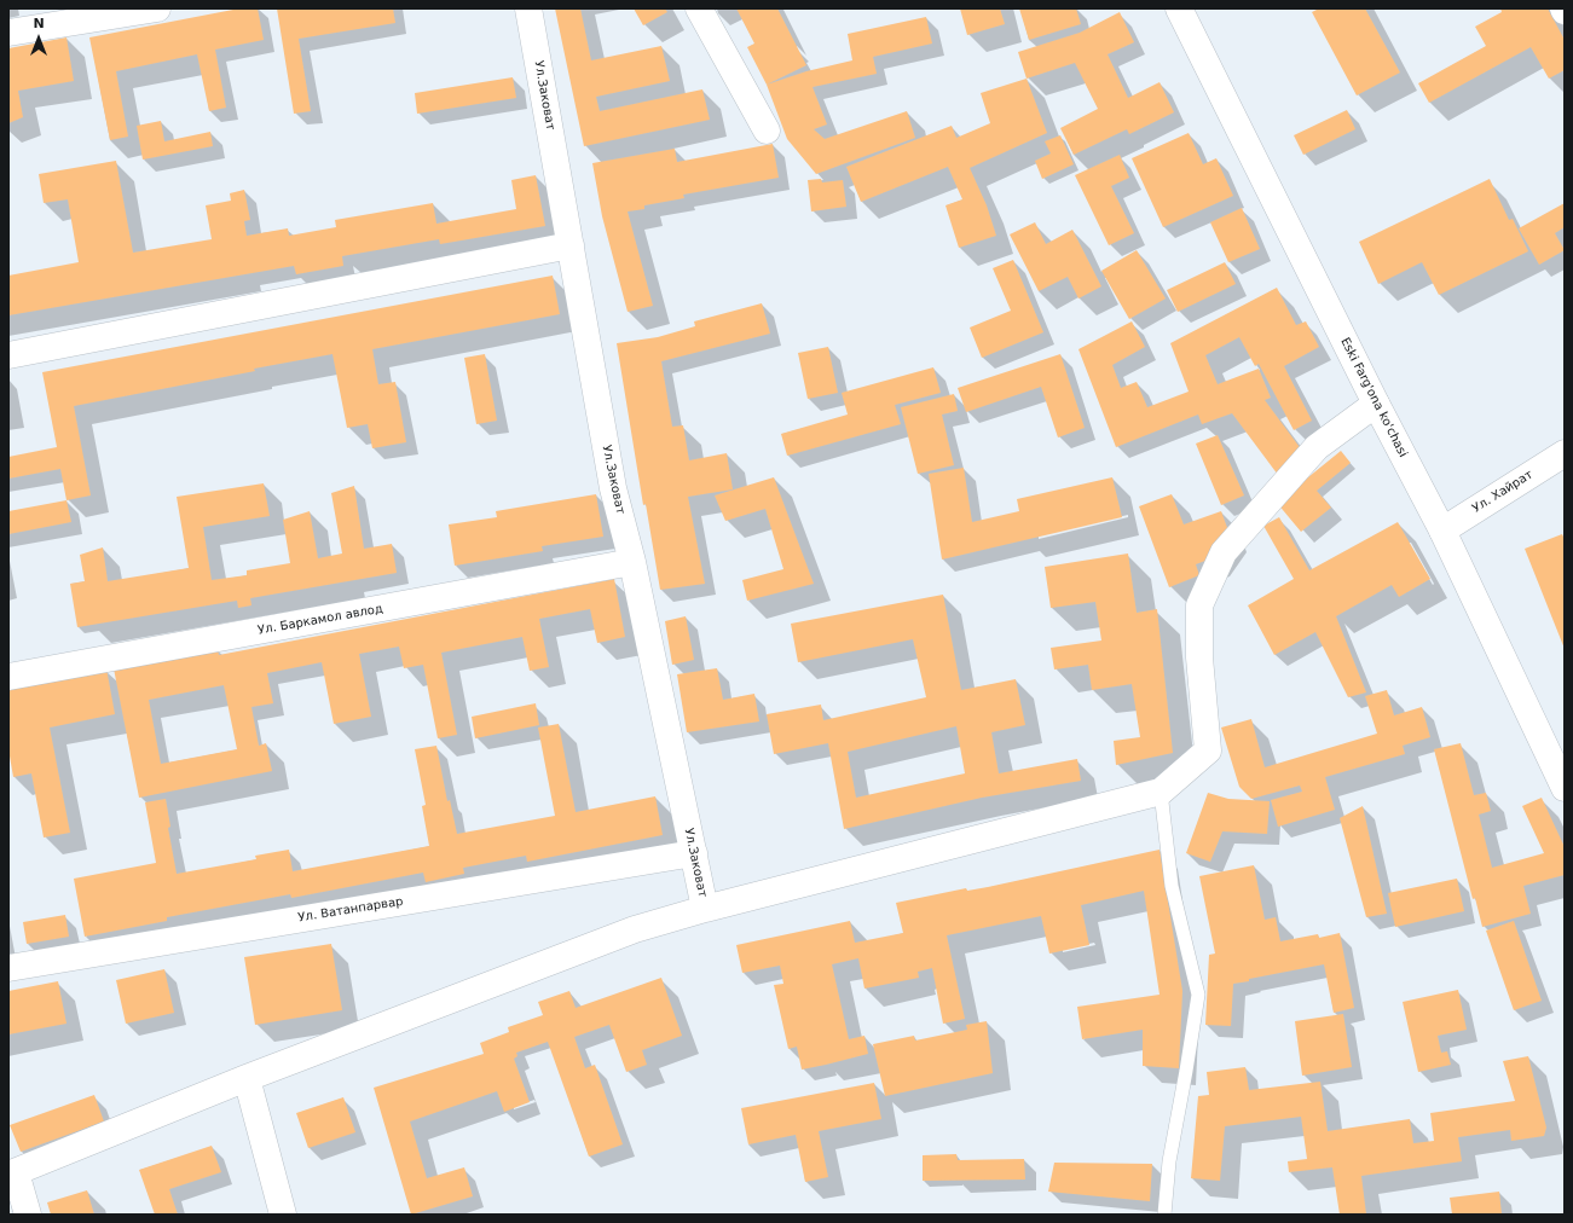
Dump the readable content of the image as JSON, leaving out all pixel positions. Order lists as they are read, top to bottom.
{
  "streets": {
    "street": [
      "Ул.Заковат",
      "Eski Farg'ona ko'chasi",
      "Ул. Хайрат",
      "Ул. Баркамол авлод",
      "Ул. Ватанпарвар"
    ]
  },
  "crossings": [
    ["Ул.Заковат", "Ул. Баркамол авлод"],
    ["Ул.Заковат", "Ул. Ватанпарвар"],
    ["Eski Farg'ona ko'chasi", "Ул. Хайрат"]
  ],
  "north": "top"
}
